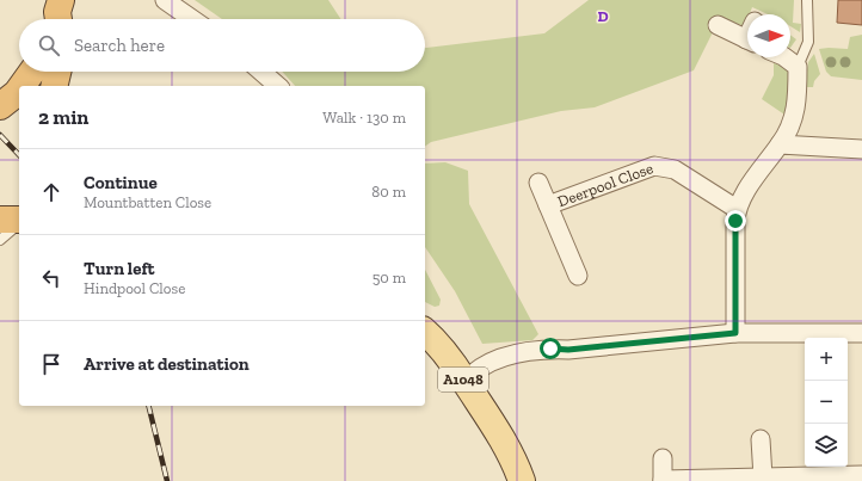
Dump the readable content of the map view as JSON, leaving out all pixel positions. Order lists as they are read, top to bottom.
{
  "streets": {
    "main road": ["A1048"],
    "street": ["Deerpool Close"]
  },
  "north": "right",
  "page": {
    "search": "Search here",
    "heading": ["2 min", "Walk · 130 m"],
    "list": [
      ["Continue", "Mountbatten Close", "80 m"],
      ["Turn left", "Hindpool Close", "50 m"],
      "Arrive at destination"
    ],
    "map_buttons": ["+", "−"]
  },
  "grid": {
    "columns": ["D"]
  }
}
